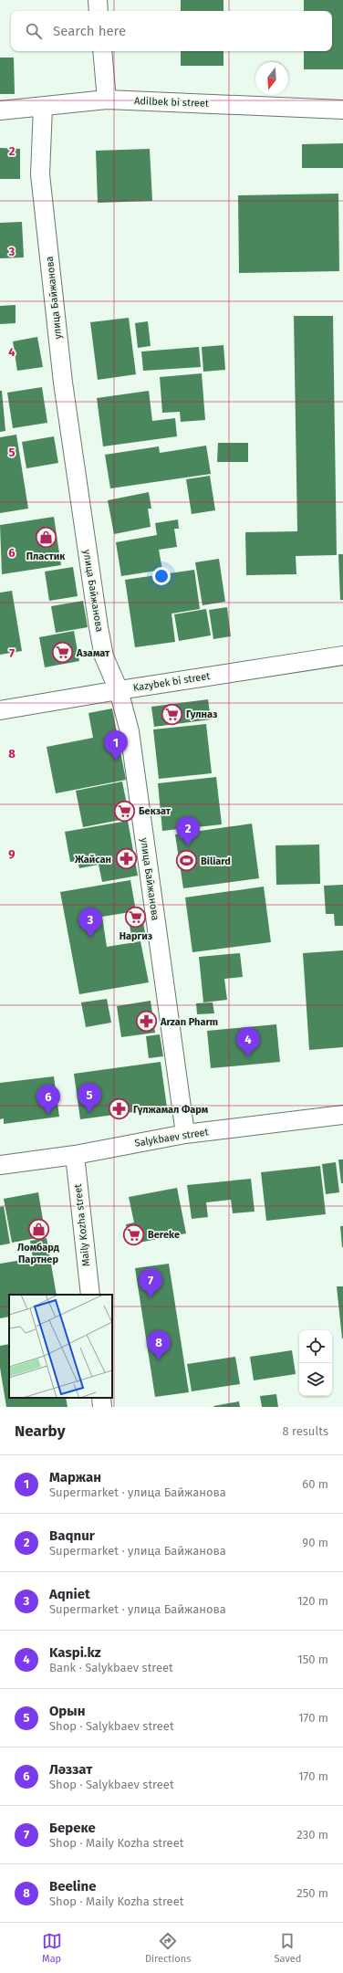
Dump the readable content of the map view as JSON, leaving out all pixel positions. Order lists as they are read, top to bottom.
{
  "streets": {
    "street": [
      "Adilbek bi street",
      "улица Байжанова",
      "Kazybek bi street",
      "Salykbaev street",
      "Maily Kozha street"
    ]
  },
  "crossings": [
    ["Adilbek bi street", "улица Байжанова"],
    ["улица Байжанова", "Kazybek bi street"],
    ["улица Байжанова", "Salykbaev street"],
    ["Salykbaev street", "Maily Kozha street"]
  ],
  "places": {
    "shop": ["Пластик", "Ломбард Партнер"],
    "supermarket": [
      "Азамат",
      "Гулназ",
      "Бекзат",
      "Наргиз",
      "Bereke"
    ],
    "pharmacy": ["Жайсан", "Arzan Pharm", "Гүлжамал Фарм"],
    "sports": ["Biliard"]
  },
  "north": "bottom",
  "page": {
    "search": "Search here",
    "pins": [
      "1",
      "2",
      "3",
      "4",
      "5",
      "6",
      "7",
      "8"
    ],
    "heading": ["Nearby", "8 results"],
    "list": [
      {
        "mark": "1",
        "name": "Маржан",
        "note": "Supermarket · улица Байжанова",
        "value": "60 m"
      },
      {
        "mark": "2",
        "name": "Baqnur",
        "note": "Supermarket · улица Байжанова",
        "value": "90 m"
      },
      {
        "mark": "3",
        "name": "Aqniet",
        "note": "Supermarket · улица Байжанова",
        "value": "120 m"
      },
      {
        "mark": "4",
        "name": "Kaspi.kz",
        "note": "Bank · Salykbaev street",
        "value": "150 m"
      },
      {
        "mark": "5",
        "name": "Орын",
        "note": "Shop · Salykbaev street",
        "value": "170 m"
      },
      {
        "mark": "6",
        "name": "Ләззат",
        "note": "Shop · Salykbaev street",
        "value": "170 m"
      },
      {
        "mark": "7",
        "name": "Береке",
        "note": "Shop · Maily Kozha street",
        "value": "230 m"
      },
      {
        "mark": "8",
        "name": "Beeline",
        "note": "Shop · Maily Kozha street",
        "value": "250 m"
      }
    ],
    "nav": ["Map", "Directions", "Saved"]
  },
  "grid": {
    "rows": [
      "2",
      "3",
      "4",
      "5",
      "6",
      "7",
      "8",
      "9"
    ]
  }
}
